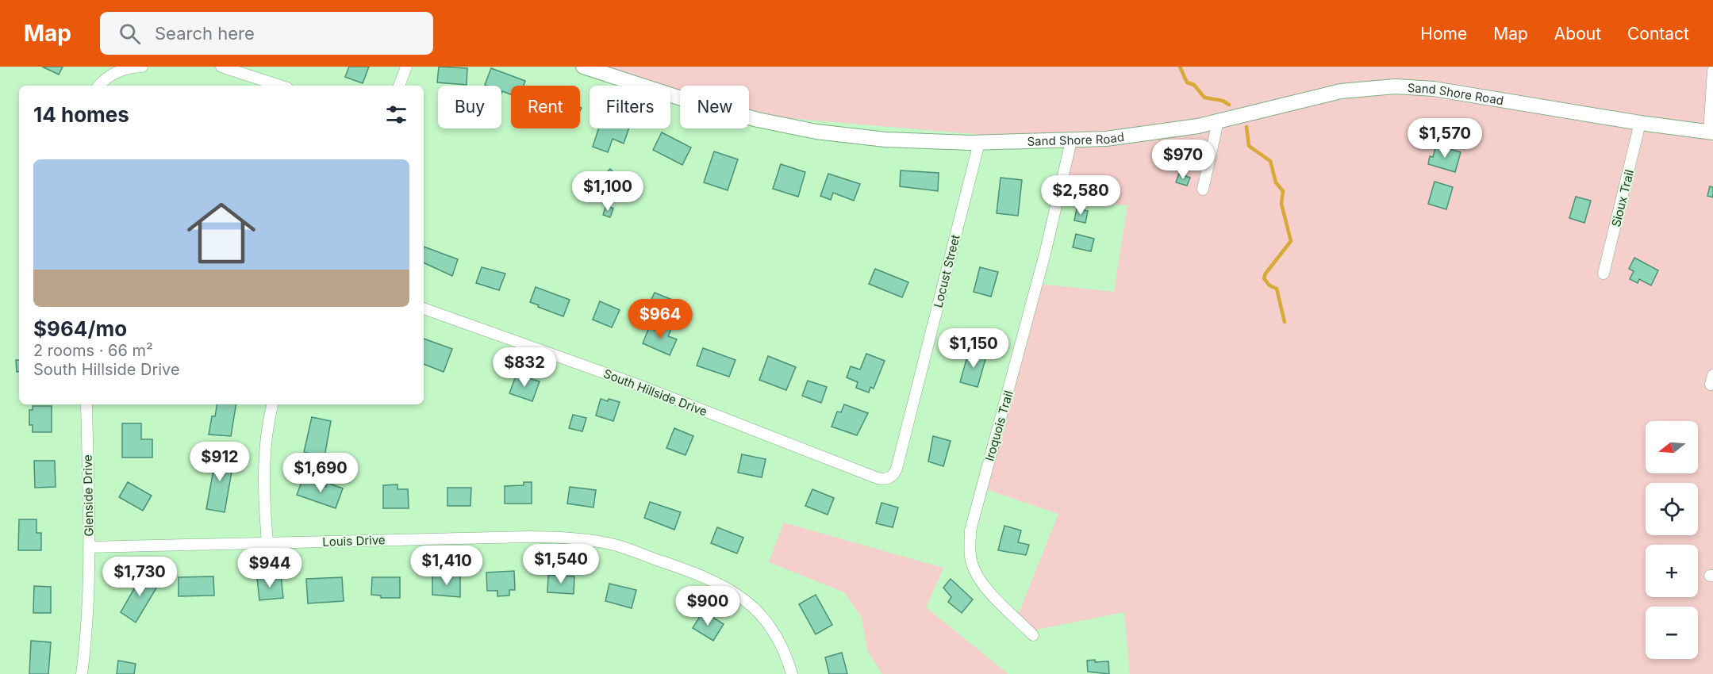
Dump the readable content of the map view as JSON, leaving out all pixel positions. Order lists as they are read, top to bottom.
{
  "streets": {
    "street": [
      "Sand Shore Road",
      "Sioux Trail",
      "Locust Street",
      "South Hillside Drive",
      "Iroquois Trail",
      "Glenside Drive",
      "Louis Drive"
    ]
  },
  "crossings": [
    ["Sand Shore Road", "Sioux Trail"],
    ["Sand Shore Road", "Locust Street"],
    ["Sand Shore Road", "Iroquois Trail"],
    ["Locust Street", "South Hillside Drive"],
    ["Glenside Drive", "Louis Drive"]
  ],
  "north": "left",
  "page": {
    "header": "Map",
    "search": "Search here",
    "nav": [
      "Home",
      "Map",
      "About",
      "Contact"
    ],
    "chip": [
      "Buy",
      "Rent",
      "Filters",
      "New"
    ],
    "heading": "14 homes",
    "price": [
      "$1,570",
      "$970",
      "$1,100",
      "$2,580",
      "$964",
      "$1,150",
      "$832",
      "$912",
      "$1,690",
      "$1,540",
      "$1,410",
      "$944",
      "$1,730",
      "$900"
    ],
    "list": [
      {
        "name": "$964/mo",
        "note": "2 rooms · 66 m² · South Hillside Drive"
      }
    ],
    "map_buttons": ["+", "−"]
  }
}
